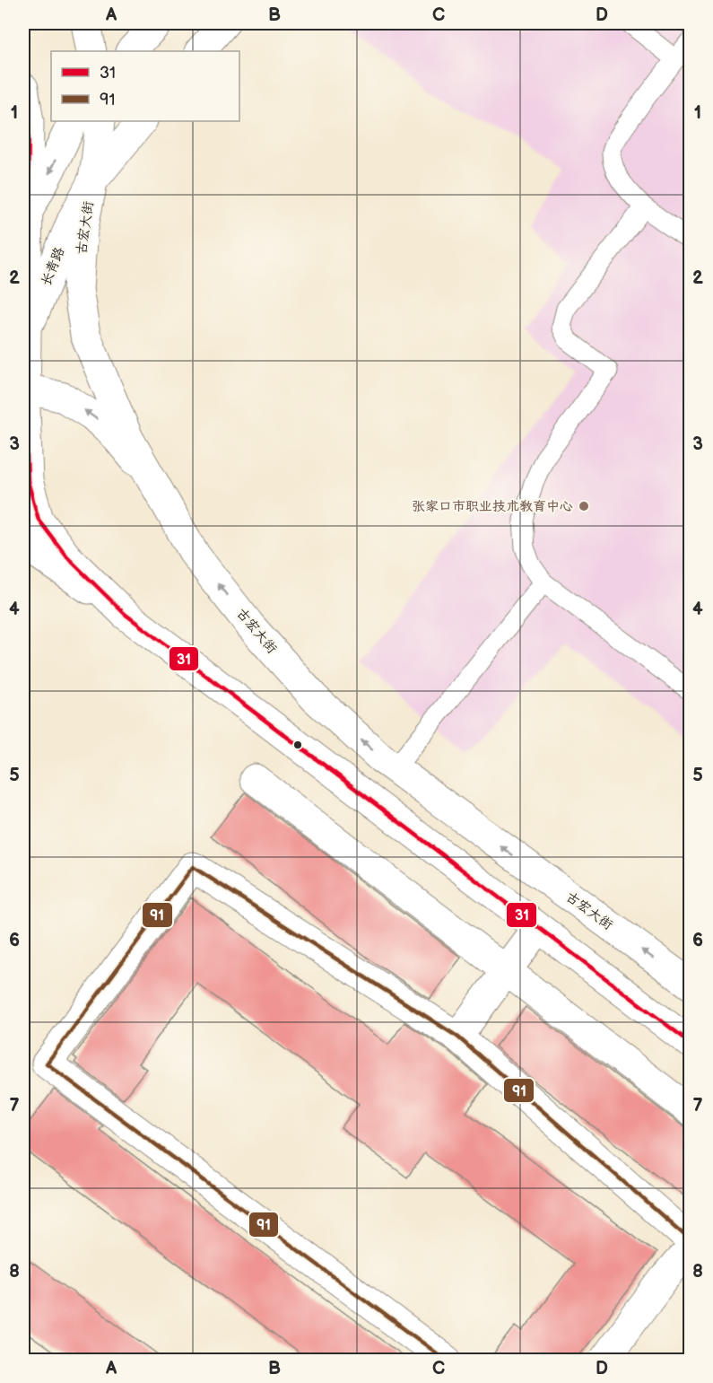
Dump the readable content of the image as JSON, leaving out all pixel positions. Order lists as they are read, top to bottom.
{
  "streets": {
    "main road": ["古宏大街", "长青路"]
  },
  "crossings": [
    ["古宏大街", "长青路"]
  ],
  "places": ["张家口市职业技术教育中心"],
  "lines": ["transit line 31", "transit line 91"],
  "legend": ["31", "91"],
  "grid": {
    "columns": [
      "A",
      "B",
      "C",
      "D"
    ],
    "rows": [
      "1",
      "2",
      "3",
      "4",
      "5",
      "6",
      "7",
      "8"
    ]
  }
}
